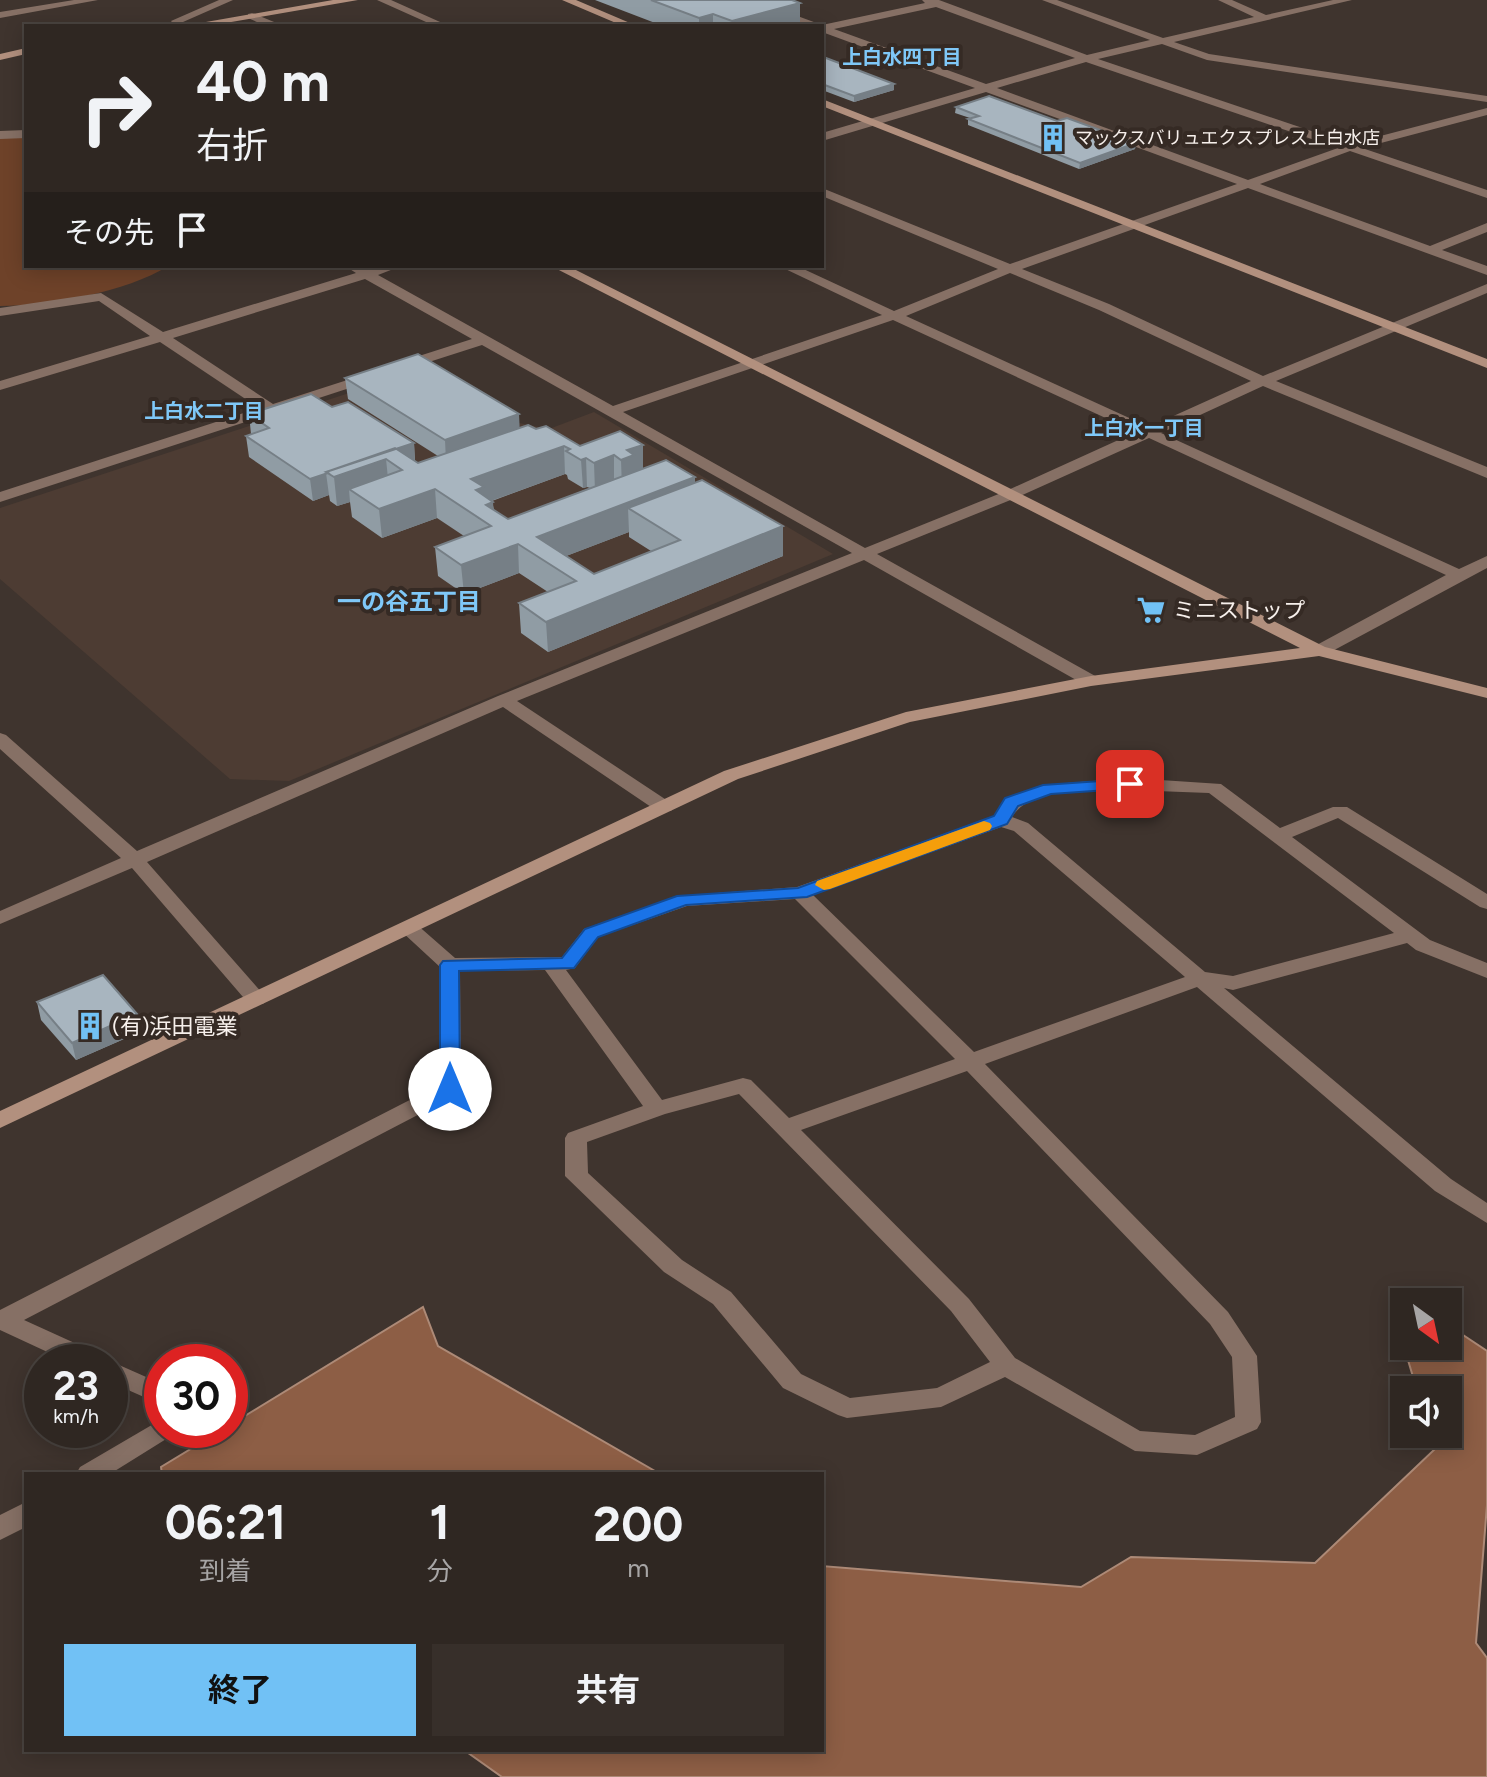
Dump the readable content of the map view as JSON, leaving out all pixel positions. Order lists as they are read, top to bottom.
{
  "districts": [
    "上白水四丁目",
    "上白水二丁目",
    "上白水一丁目",
    "一の谷五丁目"
  ],
  "places": {
    "building": ["マックスバリュエクスプレス上白水店", "(有)浜田電業"],
    "supermarket": ["ミニストップ"]
  },
  "north": "bottom right",
  "page": {
    "turn": ["40 m", "右折"],
    "then": "その先",
    "speed": "23 km/h",
    "limit": "30",
    "eta": [
      "06:21",
      "到着",
      "1",
      "分",
      "200",
      "m"
    ],
    "buttons": ["終了", "共有"]
  }
}
